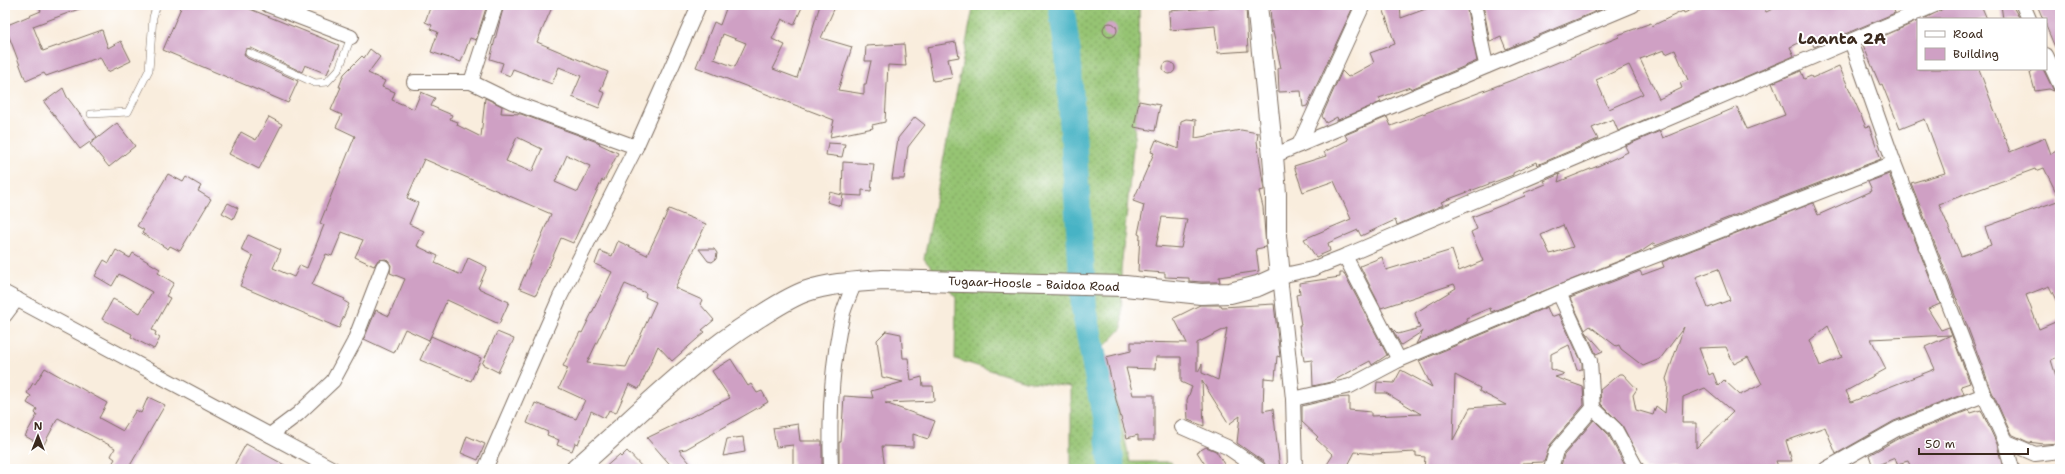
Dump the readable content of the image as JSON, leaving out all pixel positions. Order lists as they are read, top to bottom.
{
  "streets": {
    "main road": ["Tugaar-Hoosle - Baidoa Road"]
  },
  "districts": ["Laanta 2A"],
  "legend": ["Road", "Building"],
  "scale_bar": "50 m",
  "north": "top"
}
